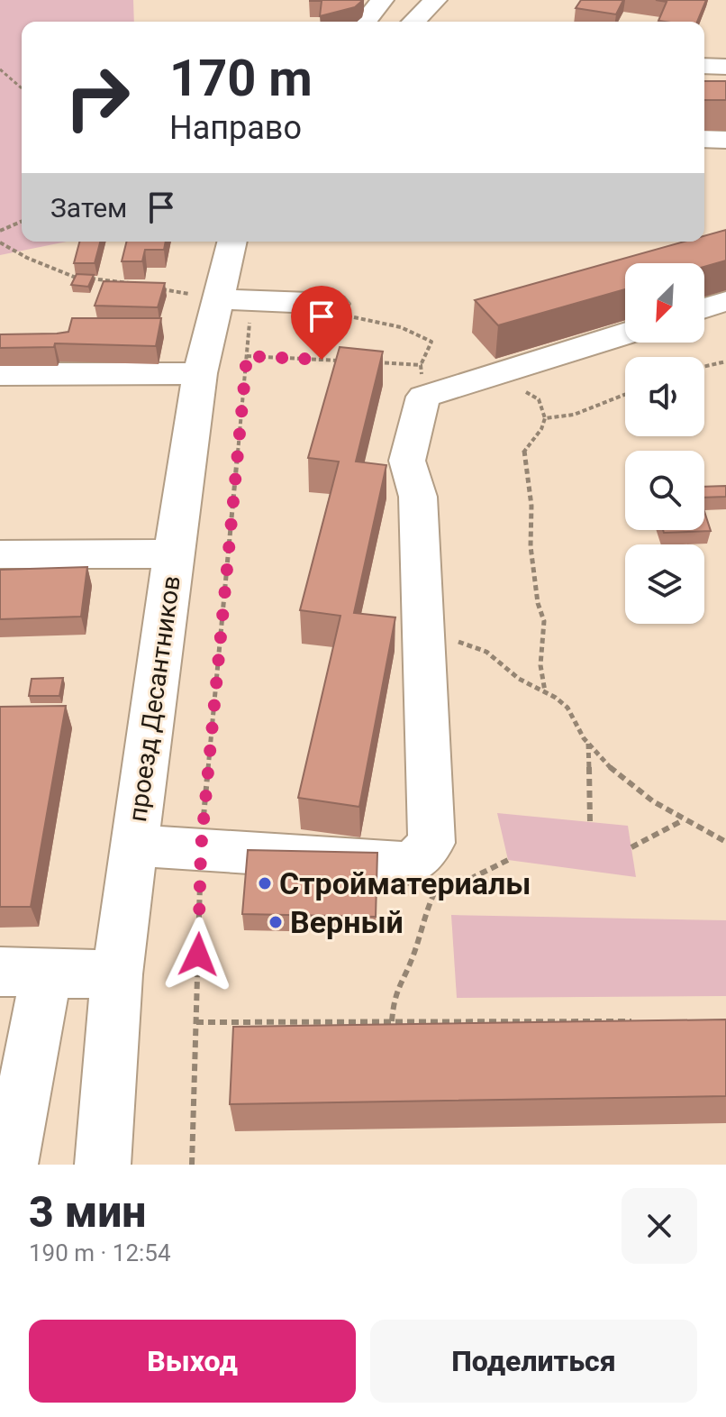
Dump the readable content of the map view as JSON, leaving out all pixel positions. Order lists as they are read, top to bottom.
{
  "streets": {
    "street": ["проезд Десантников"]
  },
  "places": ["Стройматериалы", "Верный"],
  "north": "bottom left",
  "page": {
    "turn": ["170 m", "Направо"],
    "then": "Затем",
    "heading": ["3 мин", "190 m · 12:54"],
    "buttons": ["Выход", "Поделиться"]
  }
}
